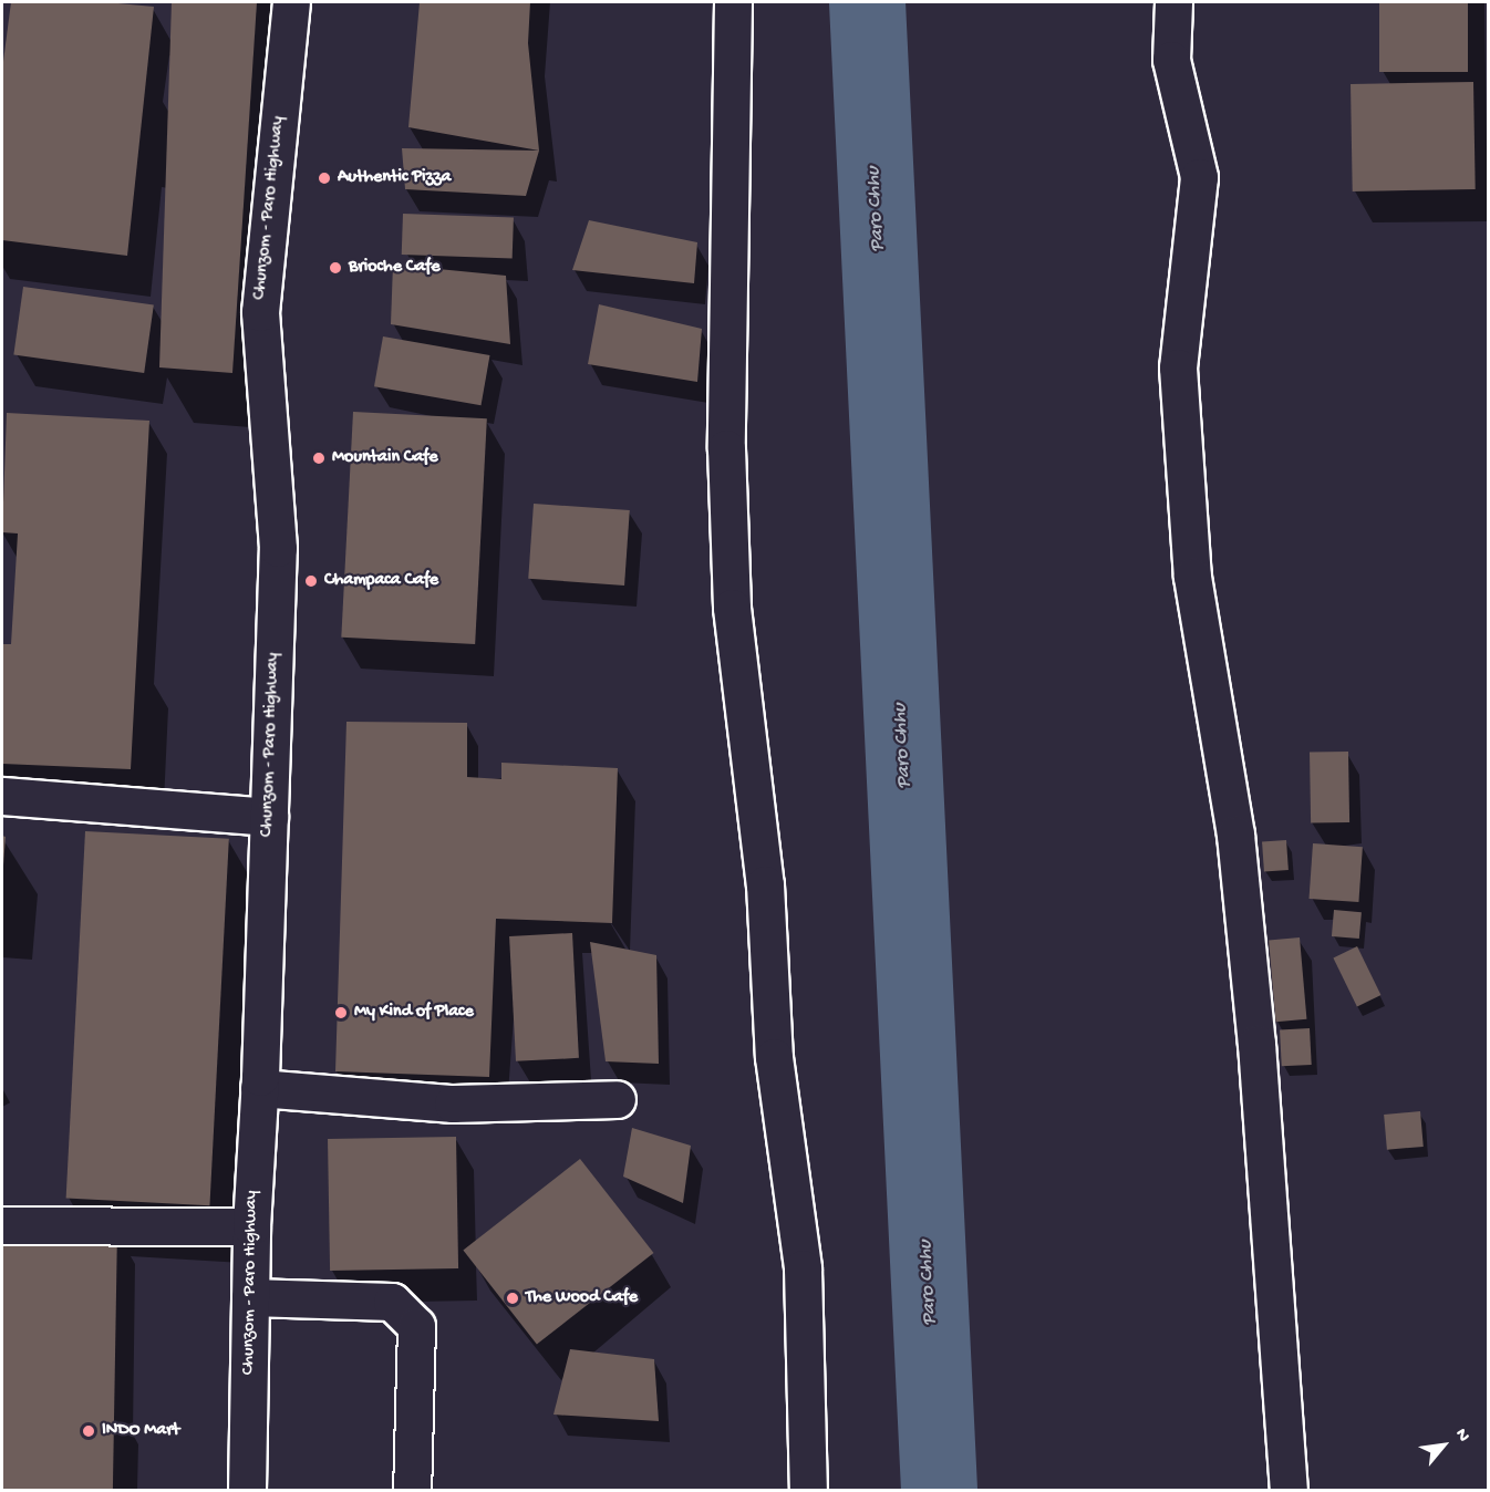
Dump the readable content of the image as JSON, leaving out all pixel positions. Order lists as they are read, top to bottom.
{
  "streets": {
    "street": ["Chunzom - Paro Highway"]
  },
  "water": ["Paro Chhu"],
  "places": [
    "Authentic Pizza",
    "Brioche Cafe",
    "Mountain Cafe",
    "Champaca Cafe",
    "My Kind of Place",
    "The Wood Cafe",
    "INDO Mart"
  ],
  "north": "top right"
}
